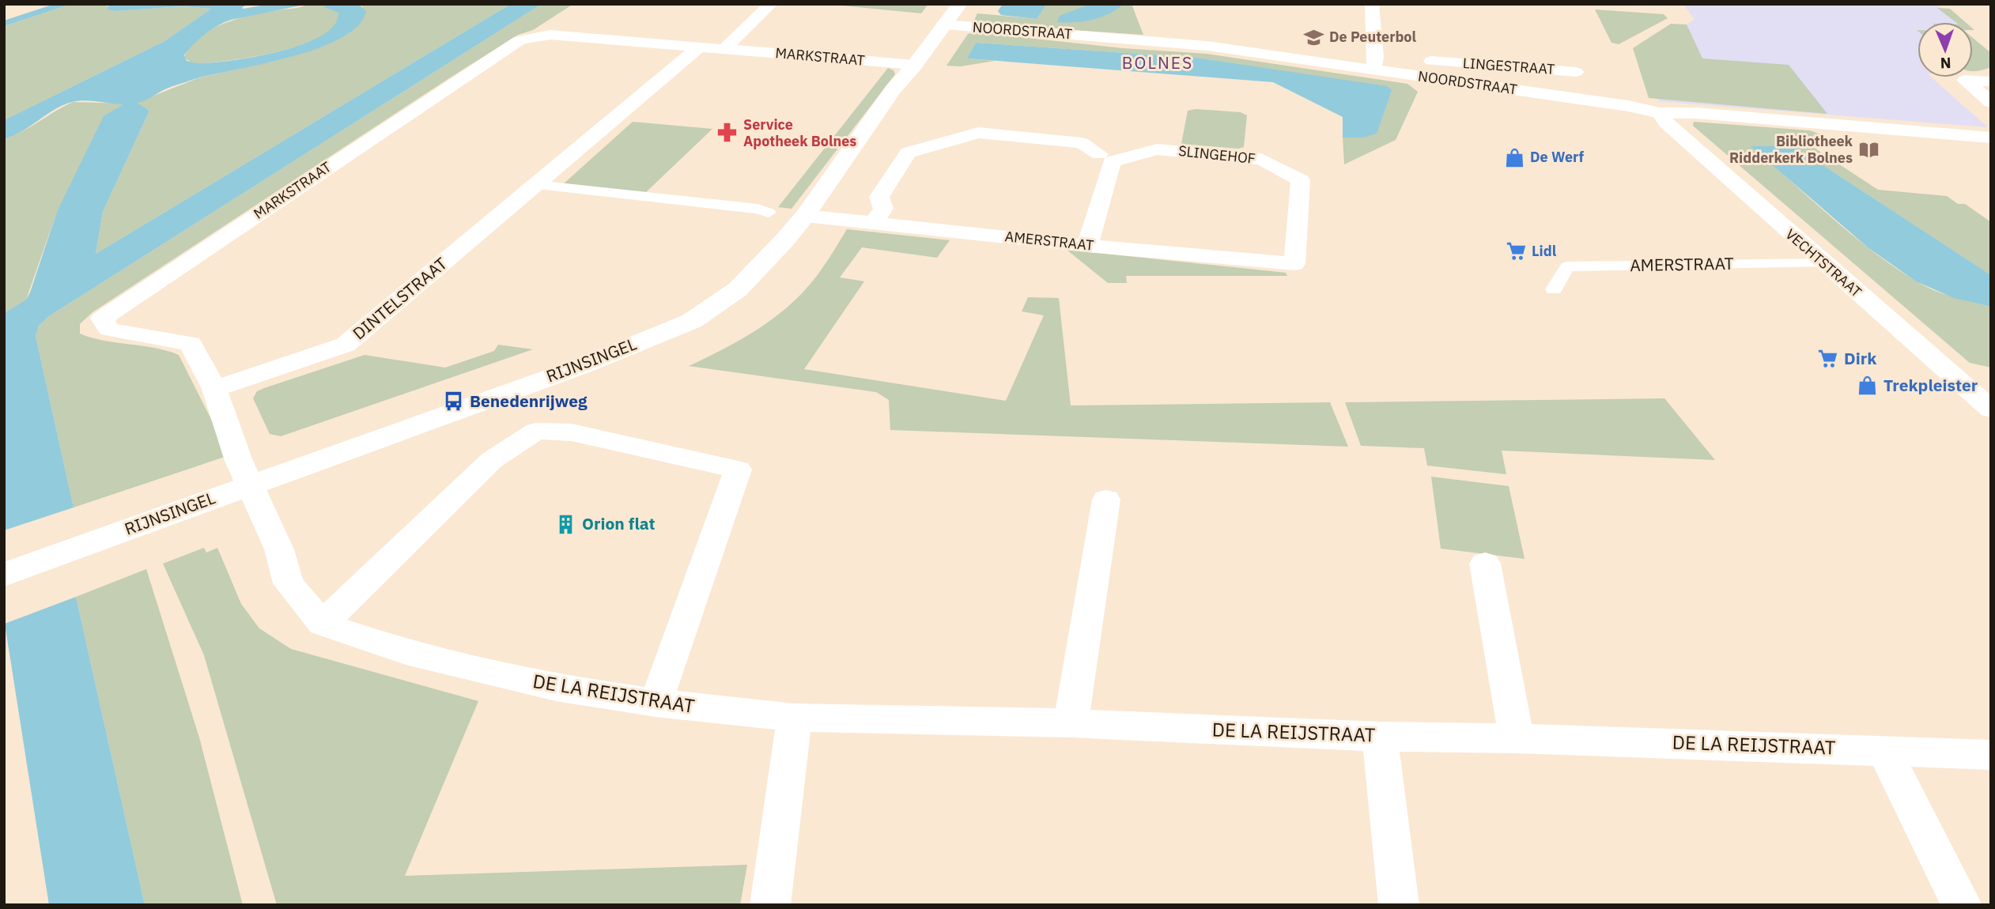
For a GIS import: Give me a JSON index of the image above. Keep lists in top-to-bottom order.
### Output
{
  "streets": {
    "street": [
      "NOORDSTRAAT",
      "MARKSTRAAT",
      "LINGESTRAAT",
      "SLINGEHOF",
      "AMERSTRAAT",
      "VECHTSTRAAT",
      "DINTELSTRAAT",
      "RIJNSINGEL",
      "DE LA REIJSTRAAT"
    ]
  },
  "crossings": [
    ["NOORDSTRAAT", "LINGESTRAAT"],
    ["NOORDSTRAAT", "VECHTSTRAAT"],
    ["NOORDSTRAAT", "RIJNSINGEL"],
    ["MARKSTRAAT", "DINTELSTRAAT"],
    ["MARKSTRAAT", "RIJNSINGEL"],
    ["SLINGEHOF", "AMERSTRAAT"],
    ["AMERSTRAAT", "VECHTSTRAAT"],
    ["AMERSTRAAT", "RIJNSINGEL"]
  ],
  "districts": ["BOLNES"],
  "places": {
    "school or university": ["De Peuterbol"],
    "pharmacy": ["Service Apotheek Bolnes"],
    "library": ["Bibliotheek Ridderkerk Bolnes"],
    "shop": ["De Werf", "Trekpleister"],
    "supermarket": ["Lidl", "Dirk"],
    "bus stop": ["Benedenrijweg"],
    "building": ["Orion flat"]
  },
  "north": "bottom"
}
